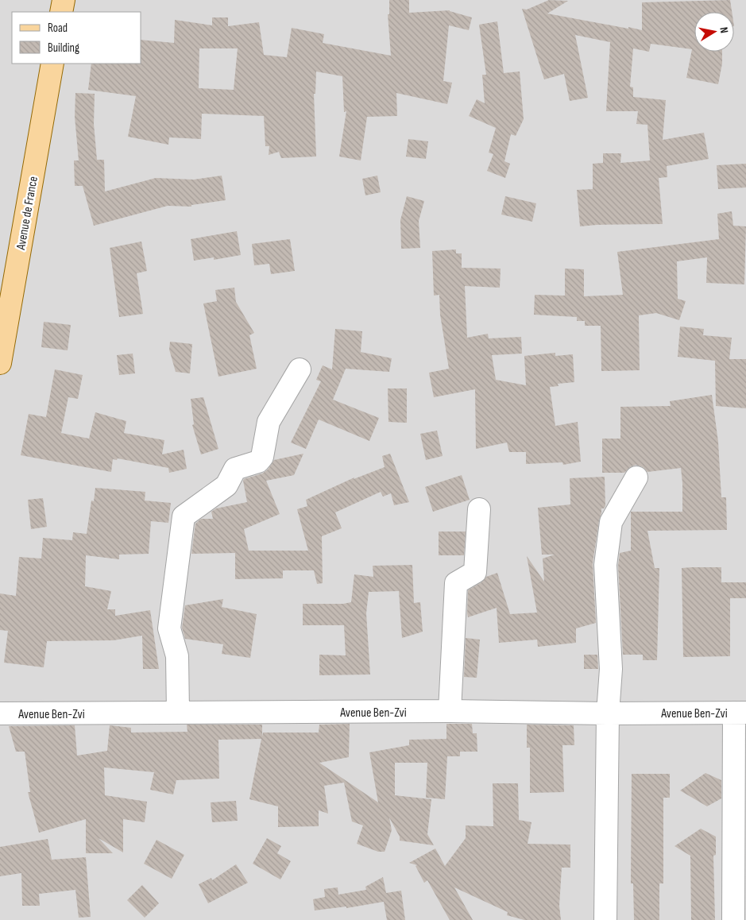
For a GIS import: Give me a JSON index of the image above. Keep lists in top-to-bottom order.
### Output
{
  "streets": {
    "main road": ["Avenue de France"],
    "street": ["Avenue Ben-Zvi"]
  },
  "legend": ["Road", "Building"],
  "north": "right"
}
